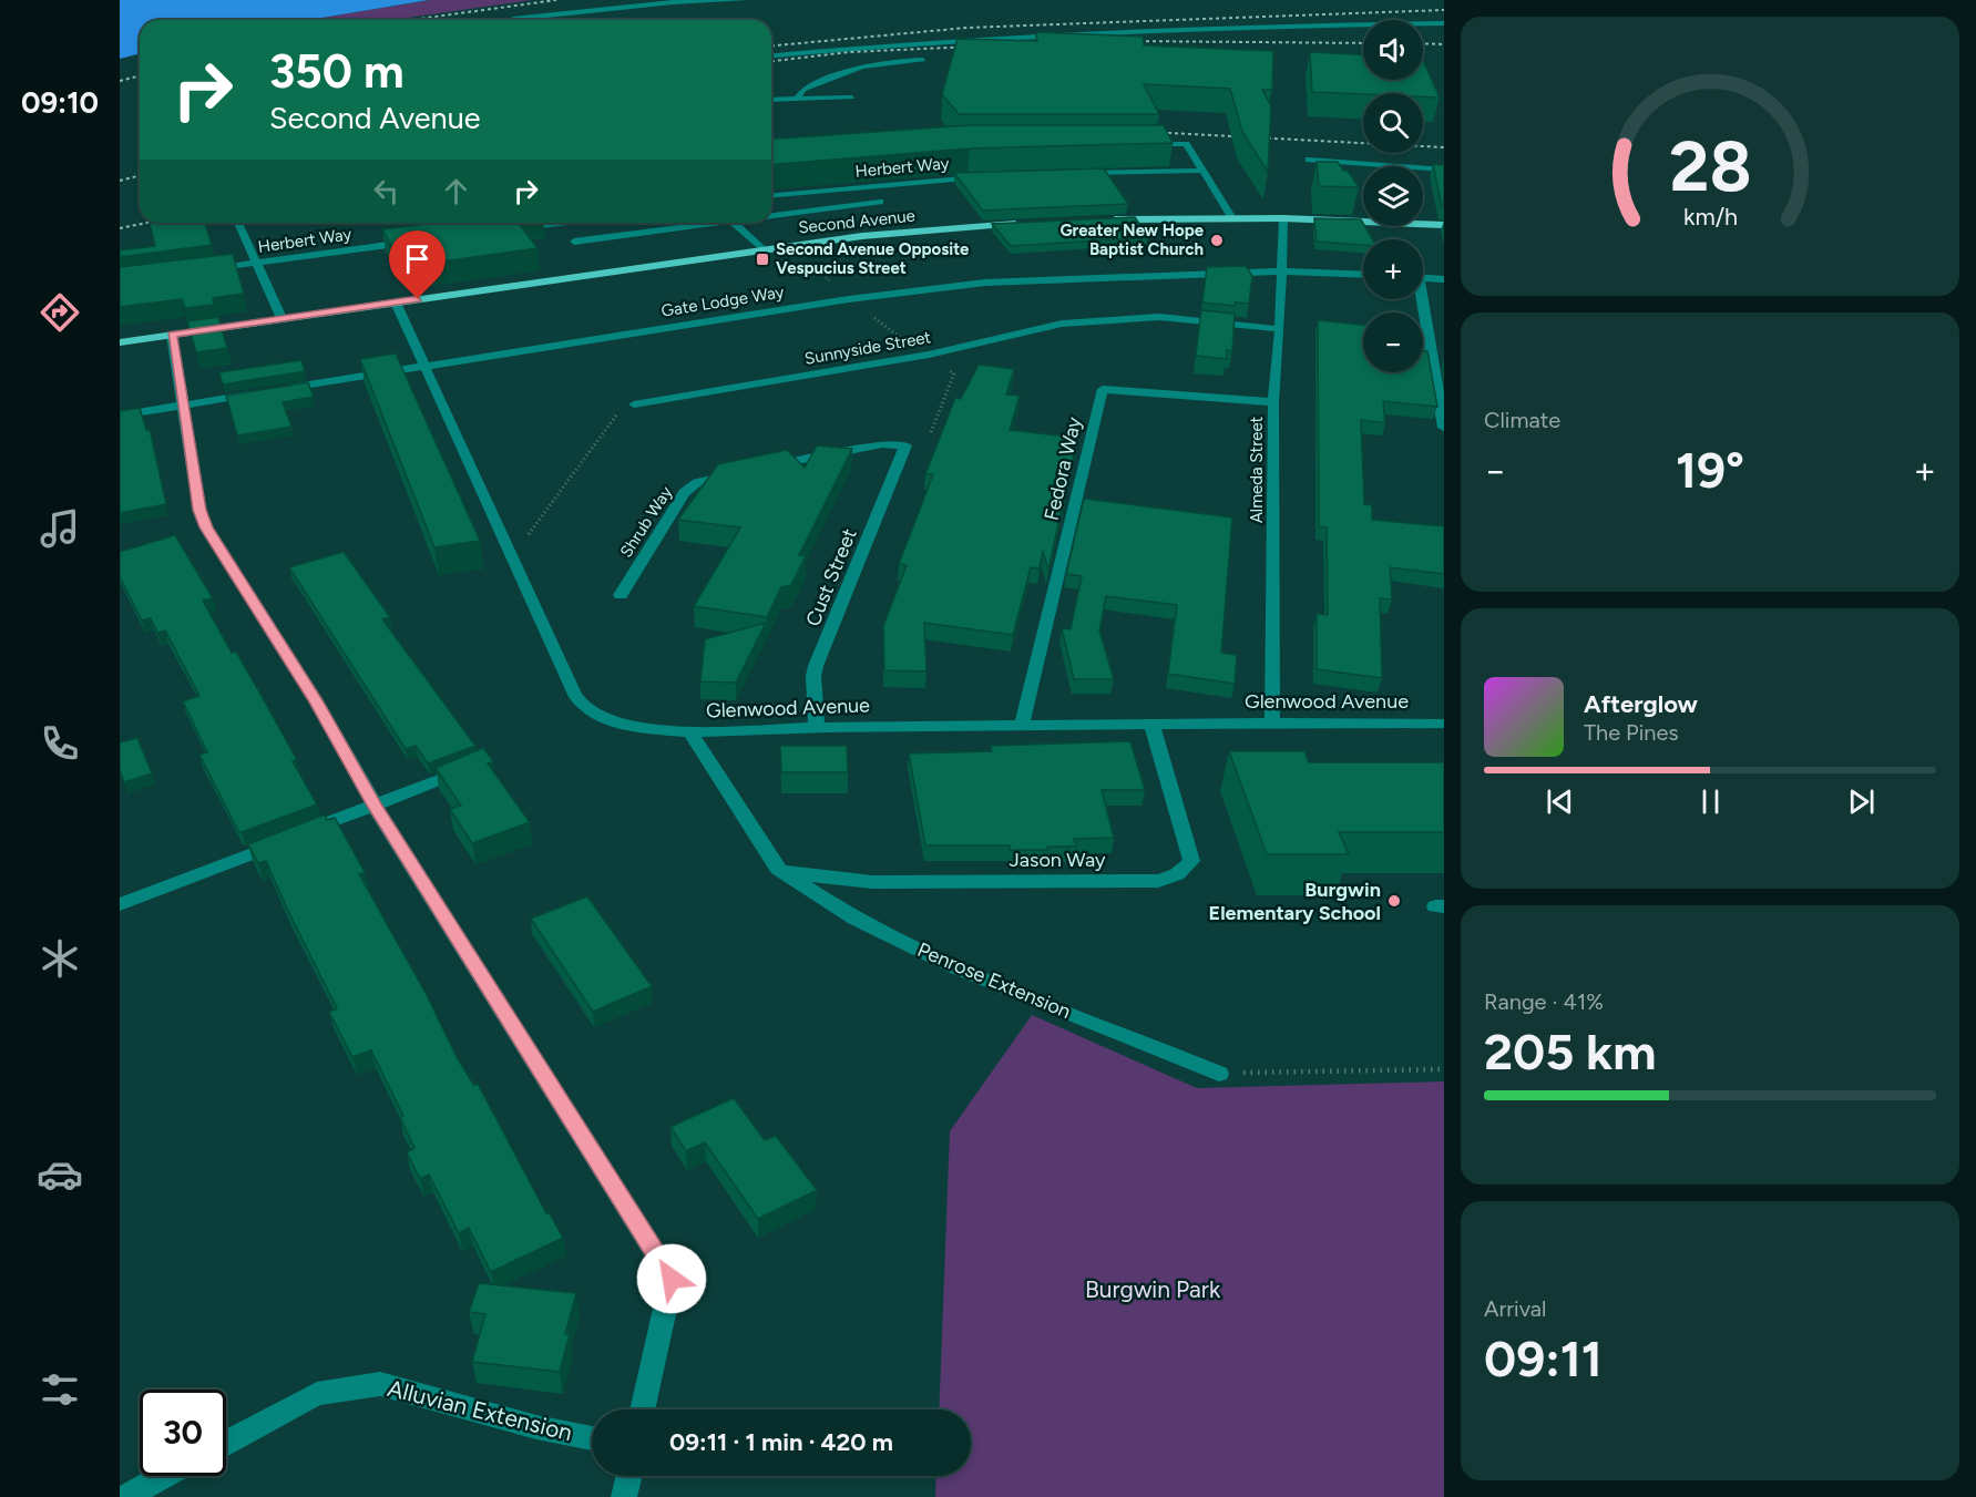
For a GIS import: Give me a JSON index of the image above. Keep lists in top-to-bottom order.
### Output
{
  "streets": {
    "main road": ["Second Avenue"],
    "street": [
      "Herbert Way",
      "Gate Lodge Way",
      "Sunnyside Street",
      "Fedora Way",
      "Almeda Street",
      "Shrub Way",
      "Cust Street",
      "Glenwood Avenue",
      "Jason Way",
      "Penrose Extension",
      "Alluvian Extension"
    ]
  },
  "crossings": [
    ["Second Avenue", "Glenwood Avenue"],
    ["Gate Lodge Way", "Almeda Street"],
    ["Gate Lodge Way", "Glenwood Avenue"],
    ["Sunnyside Street", "Almeda Street"],
    ["Fedora Way", "Almeda Street"],
    ["Fedora Way", "Glenwood Avenue"],
    ["Almeda Street", "Glenwood Avenue"],
    ["Shrub Way", "Cust Street"],
    ["Cust Street", "Glenwood Avenue"],
    ["Glenwood Avenue", "Jason Way"],
    ["Jason Way", "Penrose Extension"]
  ],
  "parks": ["Burgwin Park"],
  "places": {
    "other": ["Greater New Hope Baptist Church", "Burgwin Elementary School"],
    "transit": ["Second Avenue Opposite Vespucius Street"]
  },
  "page": {
    "tabs": "09:10",
    "map_buttons": ["+", "−"],
    "turn": ["350 m", "Second Avenue"],
    "tile": [
      "Climate",
      ["Range · 41%", "205 km"],
      ["Arrival", "09:11"]
    ],
    "heat": ["−", "19°", "+"],
    "song": ["Afterglow", "The Pines"],
    "limit": "30",
    "trip": "09:11 · 1 min · 420 m",
    "gauge": ["28", "km/h"]
  }
}
